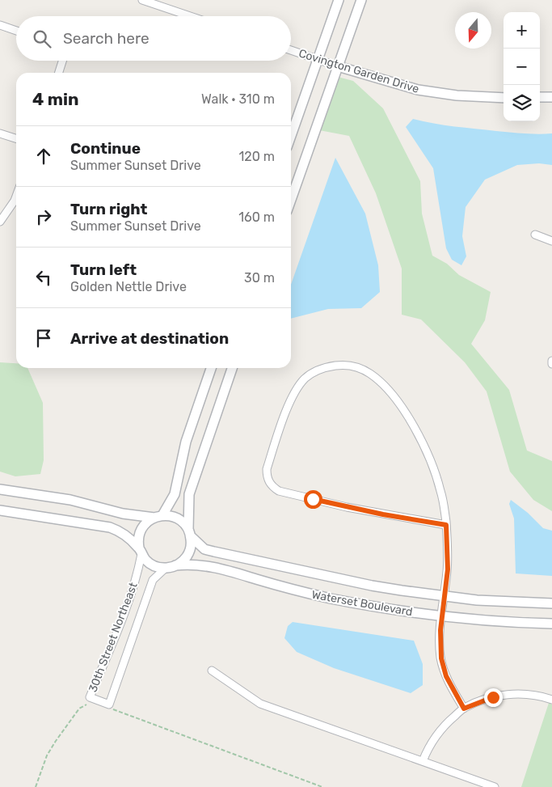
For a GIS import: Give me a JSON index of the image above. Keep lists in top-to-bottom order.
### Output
{
  "streets": {
    "street": ["Covington Garden Drive", "Waterset Boulevard", "30th Street Northeast"]
  },
  "crossings": [
    ["Waterset Boulevard", "30th Street Northeast"]
  ],
  "north": "bottom",
  "page": {
    "map_buttons": ["+", "−"],
    "search": "Search here",
    "heading": ["4 min", "Walk · 310 m"],
    "list": [
      ["Continue", "Summer Sunset Drive", "120 m"],
      ["Turn right", "Summer Sunset Drive", "160 m"],
      ["Turn left", "Golden Nettle Drive", "30 m"],
      "Arrive at destination"
    ]
  }
}
